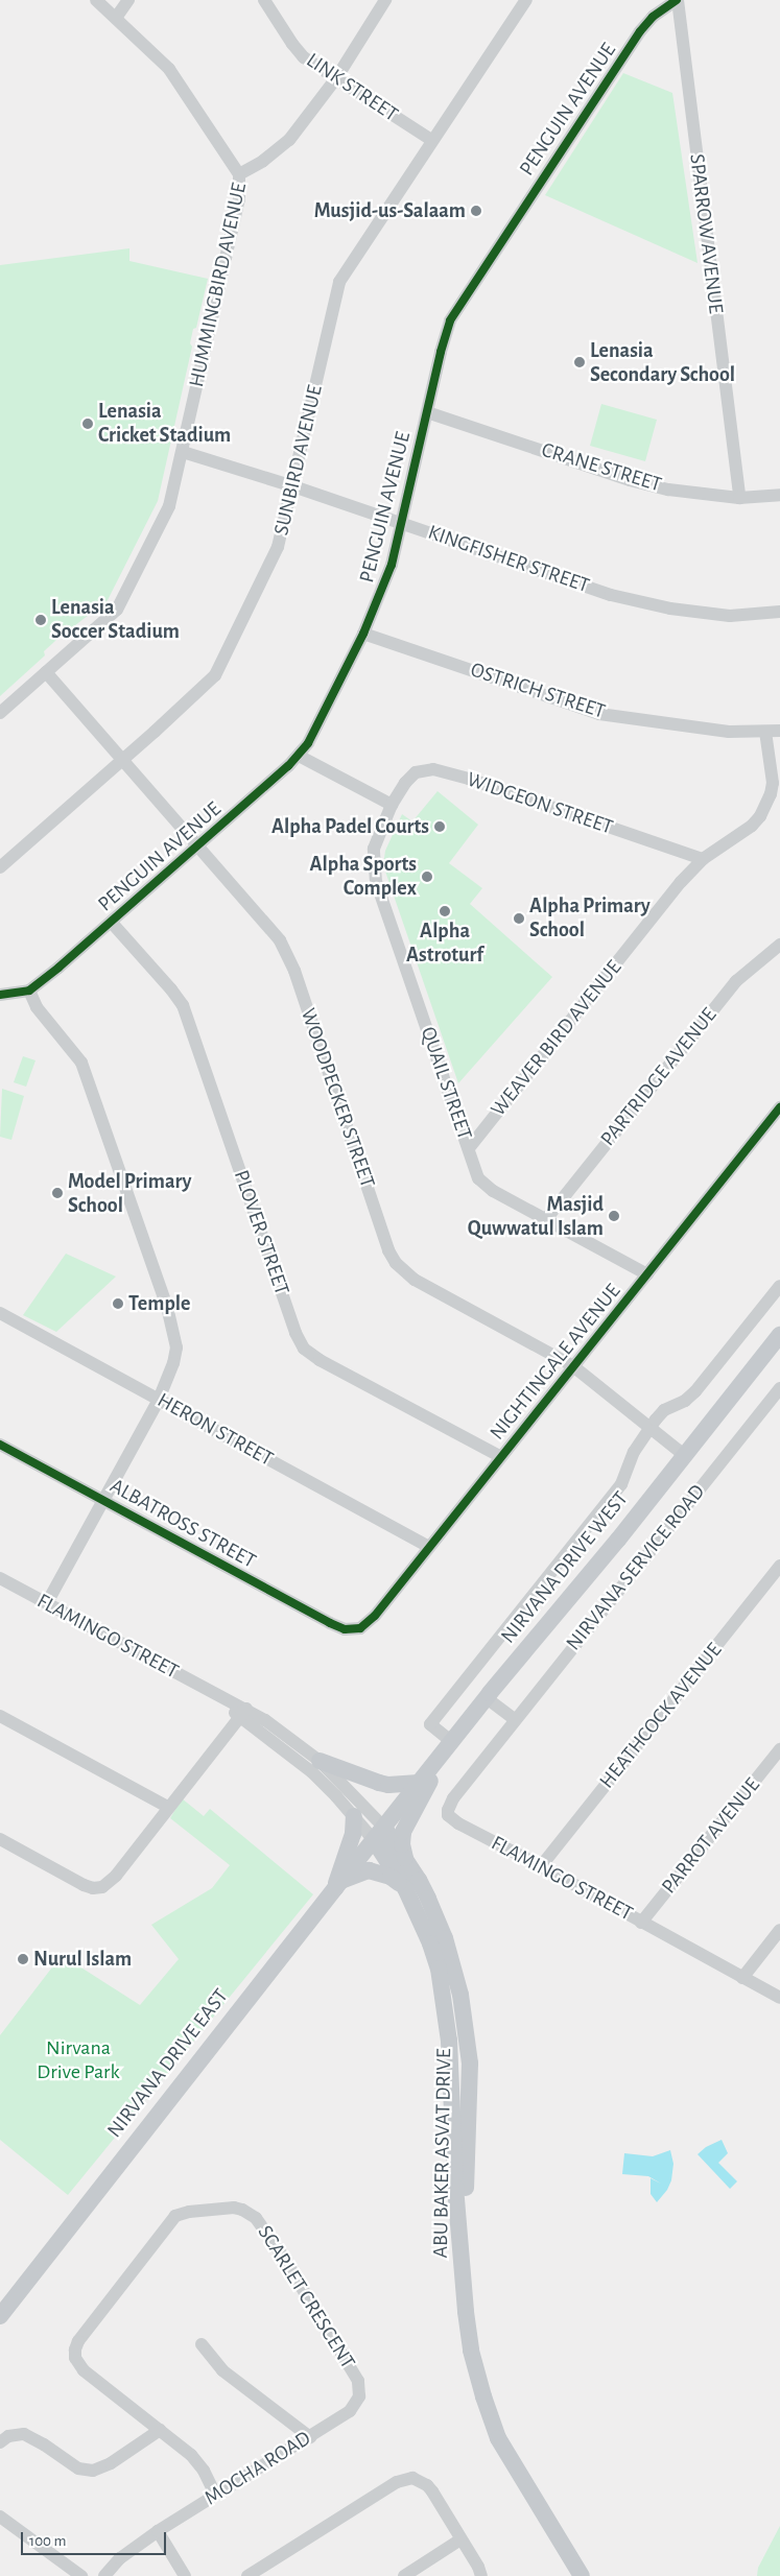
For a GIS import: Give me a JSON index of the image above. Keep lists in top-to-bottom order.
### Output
{
  "streets": {
    "main road": ["NIRVANA DRIVE WEST", "NIRVANA DRIVE EAST", "ABU BAKER ASVAT DRIVE"],
    "street": [
      "LINK STREET",
      "PENGUIN AVENUE",
      "SPARROW AVENUE",
      "HUMMINGBIRD AVENUE",
      "SUNBIRD AVENUE",
      "CRANE STREET",
      "KINGFISHER STREET",
      "OSTRICH STREET",
      "WIDGEON STREET",
      "WEAVER BIRD AVENUE",
      "PARTRIDGE AVENUE",
      "QUAIL STREET",
      "WOODPECKER STREET",
      "PLOVER STREET",
      "NIGHTINGALE AVENUE",
      "HERON STREET",
      "ALBATROSS STREET",
      "NIRVANA SERVICE ROAD",
      "FLAMINGO STREET",
      "HEATHCOCK AVENUE",
      "PARROT AVENUE",
      "SCARLET CRESCENT",
      "MOCHA ROAD"
    ]
  },
  "crossings": [
    ["LINK STREET", "HUMMINGBIRD AVENUE"],
    ["LINK STREET", "SUNBIRD AVENUE"],
    ["PENGUIN AVENUE", "SPARROW AVENUE"],
    ["PENGUIN AVENUE", "CRANE STREET"],
    ["PENGUIN AVENUE", "KINGFISHER STREET"],
    ["PENGUIN AVENUE", "OSTRICH STREET"],
    ["PENGUIN AVENUE", "WOODPECKER STREET"],
    ["PENGUIN AVENUE", "PLOVER STREET"],
    ["SPARROW AVENUE", "CRANE STREET"],
    ["HUMMINGBIRD AVENUE", "KINGFISHER STREET"],
    ["HUMMINGBIRD AVENUE", "WOODPECKER STREET"],
    ["SUNBIRD AVENUE", "KINGFISHER STREET"],
    ["SUNBIRD AVENUE", "WOODPECKER STREET"],
    ["OSTRICH STREET", "WEAVER BIRD AVENUE"],
    ["WIDGEON STREET", "WEAVER BIRD AVENUE"],
    ["WIDGEON STREET", "QUAIL STREET"],
    ["WEAVER BIRD AVENUE", "QUAIL STREET"],
    ["PARTRIDGE AVENUE", "QUAIL STREET"],
    ["QUAIL STREET", "NIGHTINGALE AVENUE"],
    ["WOODPECKER STREET", "NIGHTINGALE AVENUE"],
    ["WOODPECKER STREET", "NIRVANA DRIVE WEST"],
    ["PLOVER STREET", "NIGHTINGALE AVENUE"],
    ["NIGHTINGALE AVENUE", "HERON STREET"],
    ["NIGHTINGALE AVENUE", "ALBATROSS STREET"],
    ["NIRVANA DRIVE WEST", "FLAMINGO STREET"],
    ["NIRVANA DRIVE WEST", "NIRVANA DRIVE EAST"],
    ["NIRVANA DRIVE WEST", "ABU BAKER ASVAT DRIVE"],
    ["NIRVANA SERVICE ROAD", "FLAMINGO STREET"],
    ["FLAMINGO STREET", "HEATHCOCK AVENUE"],
    ["FLAMINGO STREET", "PARROT AVENUE"],
    ["FLAMINGO STREET", "NIRVANA DRIVE EAST"],
    ["FLAMINGO STREET", "ABU BAKER ASVAT DRIVE"],
    ["NIRVANA DRIVE EAST", "ABU BAKER ASVAT DRIVE"],
    ["SCARLET CRESCENT", "MOCHA ROAD"]
  ],
  "parks": ["Nirvana Drive Park"],
  "places": [
    "Musjid-us-Salaam",
    "Lenasia Secondary School",
    "Lenasia Cricket Stadium",
    "Lenasia Soccer Stadium",
    "Alpha Padel Courts",
    "Alpha Sports Complex",
    "Alpha Astroturf",
    "Alpha Primary School",
    "Model Primary School",
    "Masjid Quwwatul Islam",
    "Temple",
    "Nurul Islam"
  ],
  "scale_bar": "100 m"
}
